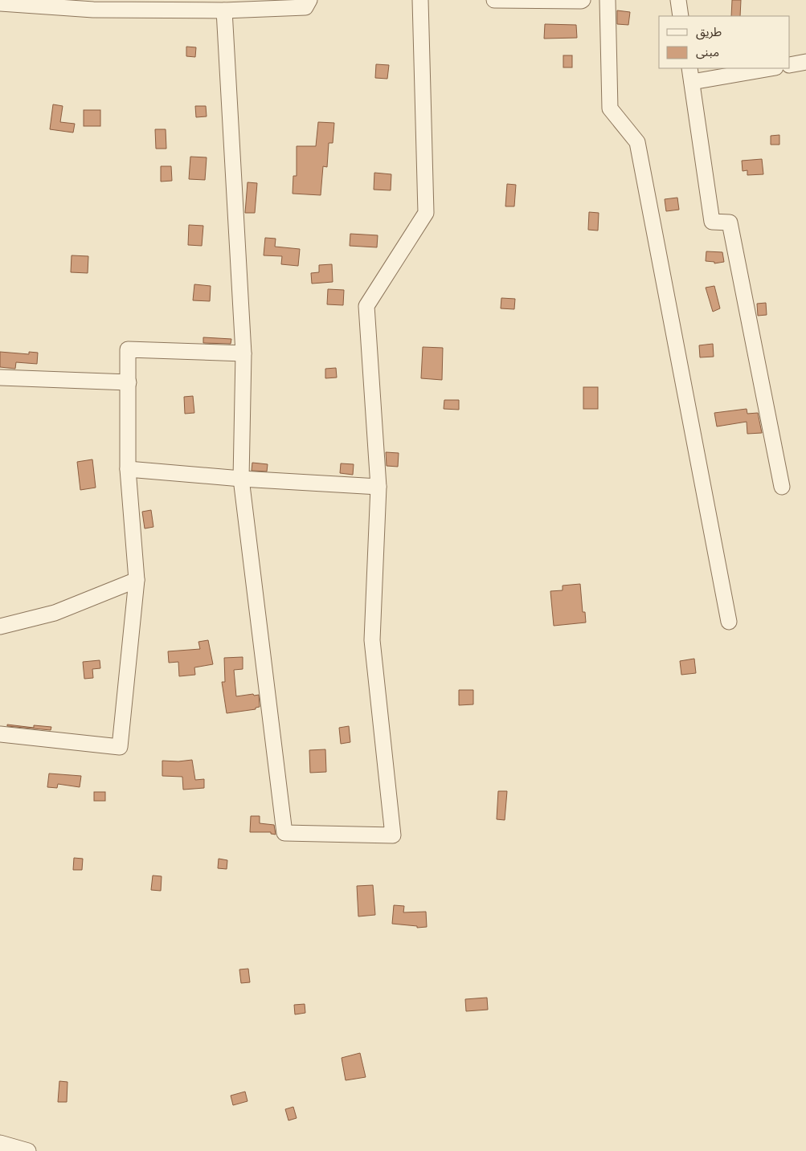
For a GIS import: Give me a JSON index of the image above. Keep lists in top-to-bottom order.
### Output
{
  "legend": ["طريق", "مبنى"]
}
